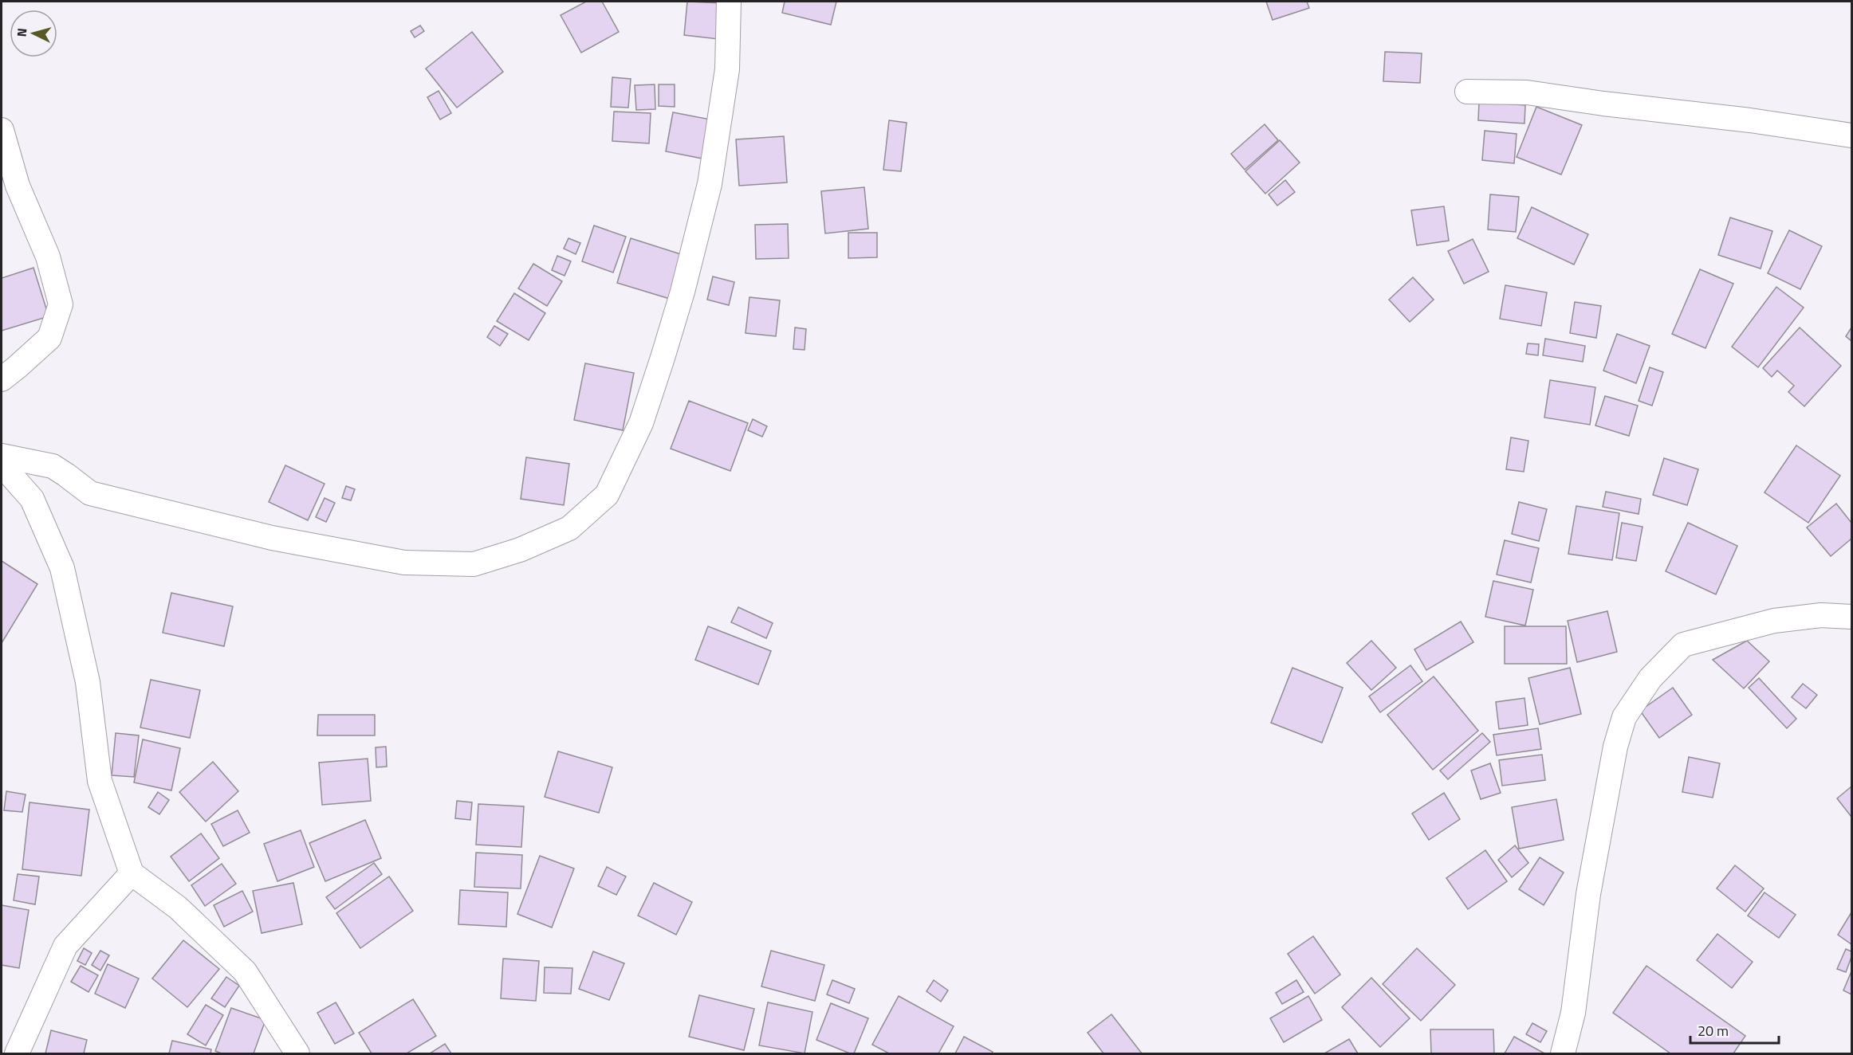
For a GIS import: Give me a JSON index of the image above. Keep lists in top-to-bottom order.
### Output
{
  "scale_bar": "20 m",
  "north": "left"
}
